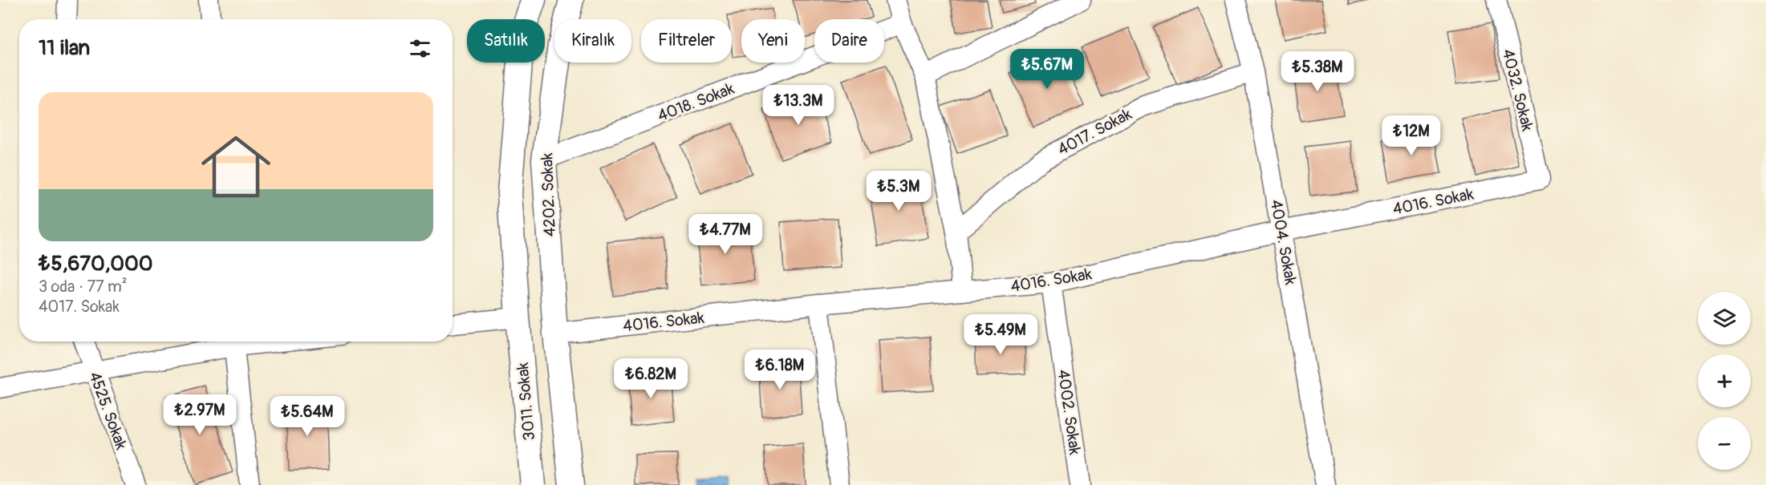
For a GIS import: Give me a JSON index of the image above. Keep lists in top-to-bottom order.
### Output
{
  "streets": {
    "street": [
      "4032. Sokak",
      "4018. Sokak",
      "4017. Sokak",
      "4202. Sokak",
      "4016. Sokak",
      "4004. Sokak",
      "3011. Sokak",
      "4525. Sokak",
      "4002. Sokak"
    ]
  },
  "crossings": [
    ["4032. Sokak", "4016. Sokak"],
    ["4018. Sokak", "4202. Sokak"],
    ["4017. Sokak", "4004. Sokak"],
    ["4202. Sokak", "4016. Sokak"],
    ["4016. Sokak", "4004. Sokak"],
    ["4016. Sokak", "4002. Sokak"]
  ],
  "page": {
    "chip": [
      "Satılık",
      "Kiralık",
      "Filtreler",
      "Yeni",
      "Daire"
    ],
    "heading": "11 ilan",
    "price": [
      "₺5.67M",
      "₺5.38M",
      "₺13.3M",
      "₺12M",
      "₺5.3M",
      "₺4.77M",
      "₺5.49M",
      "₺6.18M",
      "₺6.82M",
      "₺2.97M",
      "₺5.64M"
    ],
    "list": [
      {
        "name": "₺5,670,000",
        "note": "3 oda · 77 m² · 4017. Sokak"
      }
    ],
    "map_buttons": ["+", "−"]
  }
}
